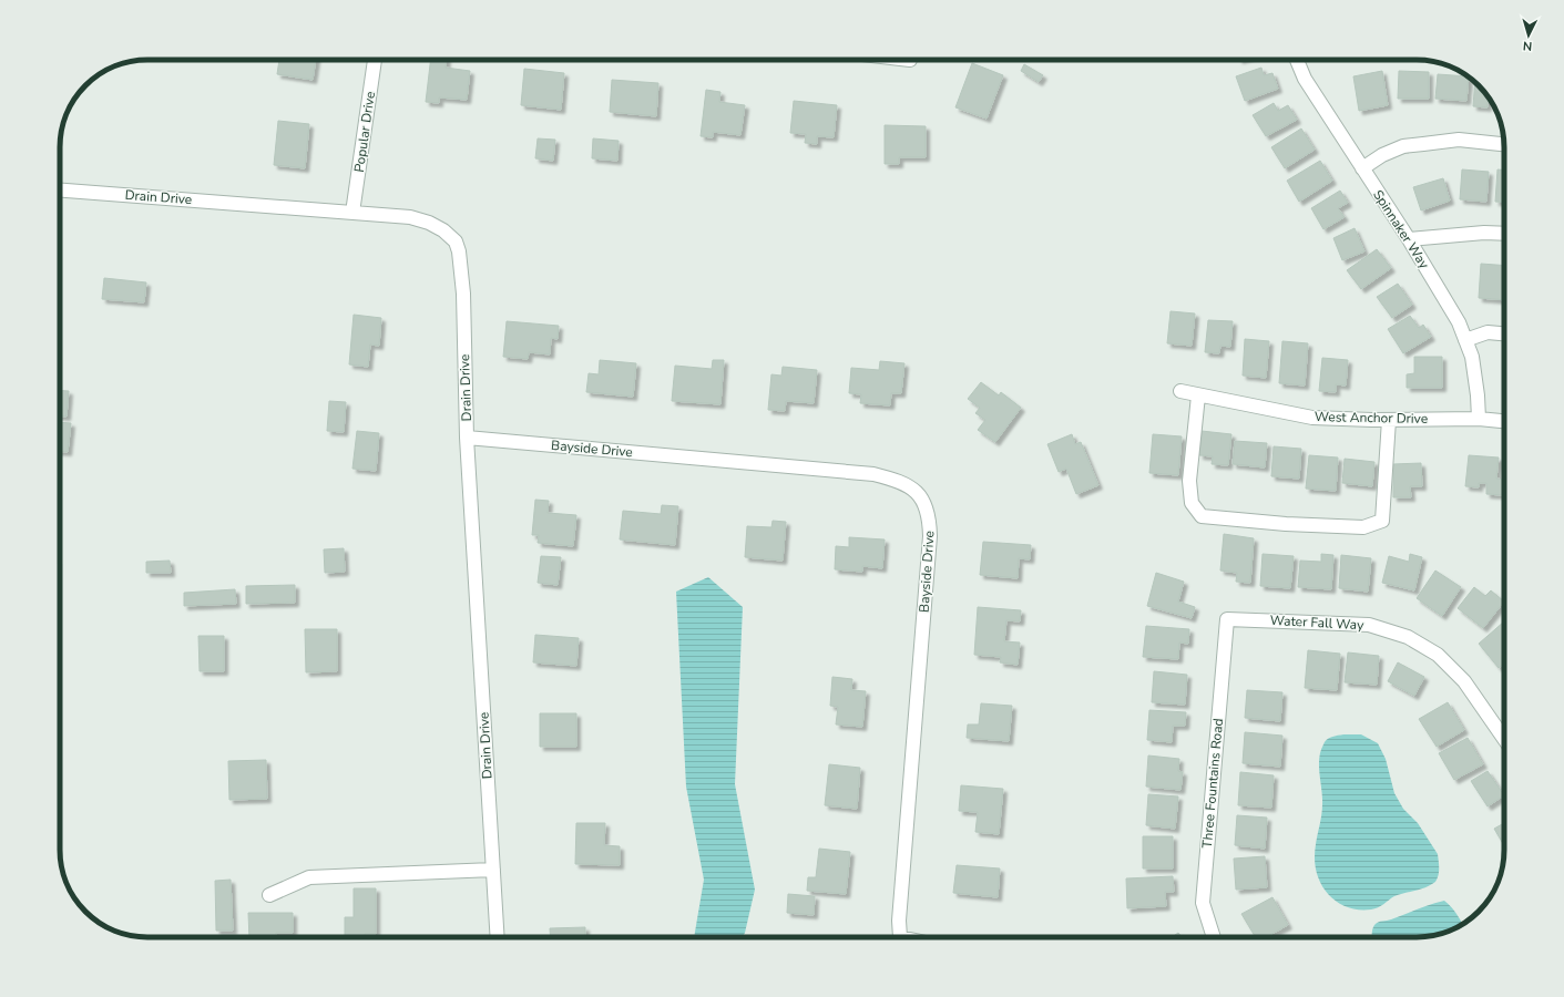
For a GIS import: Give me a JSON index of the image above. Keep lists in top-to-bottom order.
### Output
{
  "streets": {
    "street": [
      "Popular Drive",
      "Drain Drive",
      "Spinnaker Way",
      "West Anchor Drive",
      "Bayside Drive",
      "Water Fall Way",
      "Three Fountains Road"
    ]
  },
  "crossings": [
    ["Popular Drive", "Drain Drive"],
    ["Drain Drive", "Bayside Drive"],
    ["Spinnaker Way", "West Anchor Drive"],
    ["Water Fall Way", "Three Fountains Road"]
  ],
  "north": "bottom"
}
